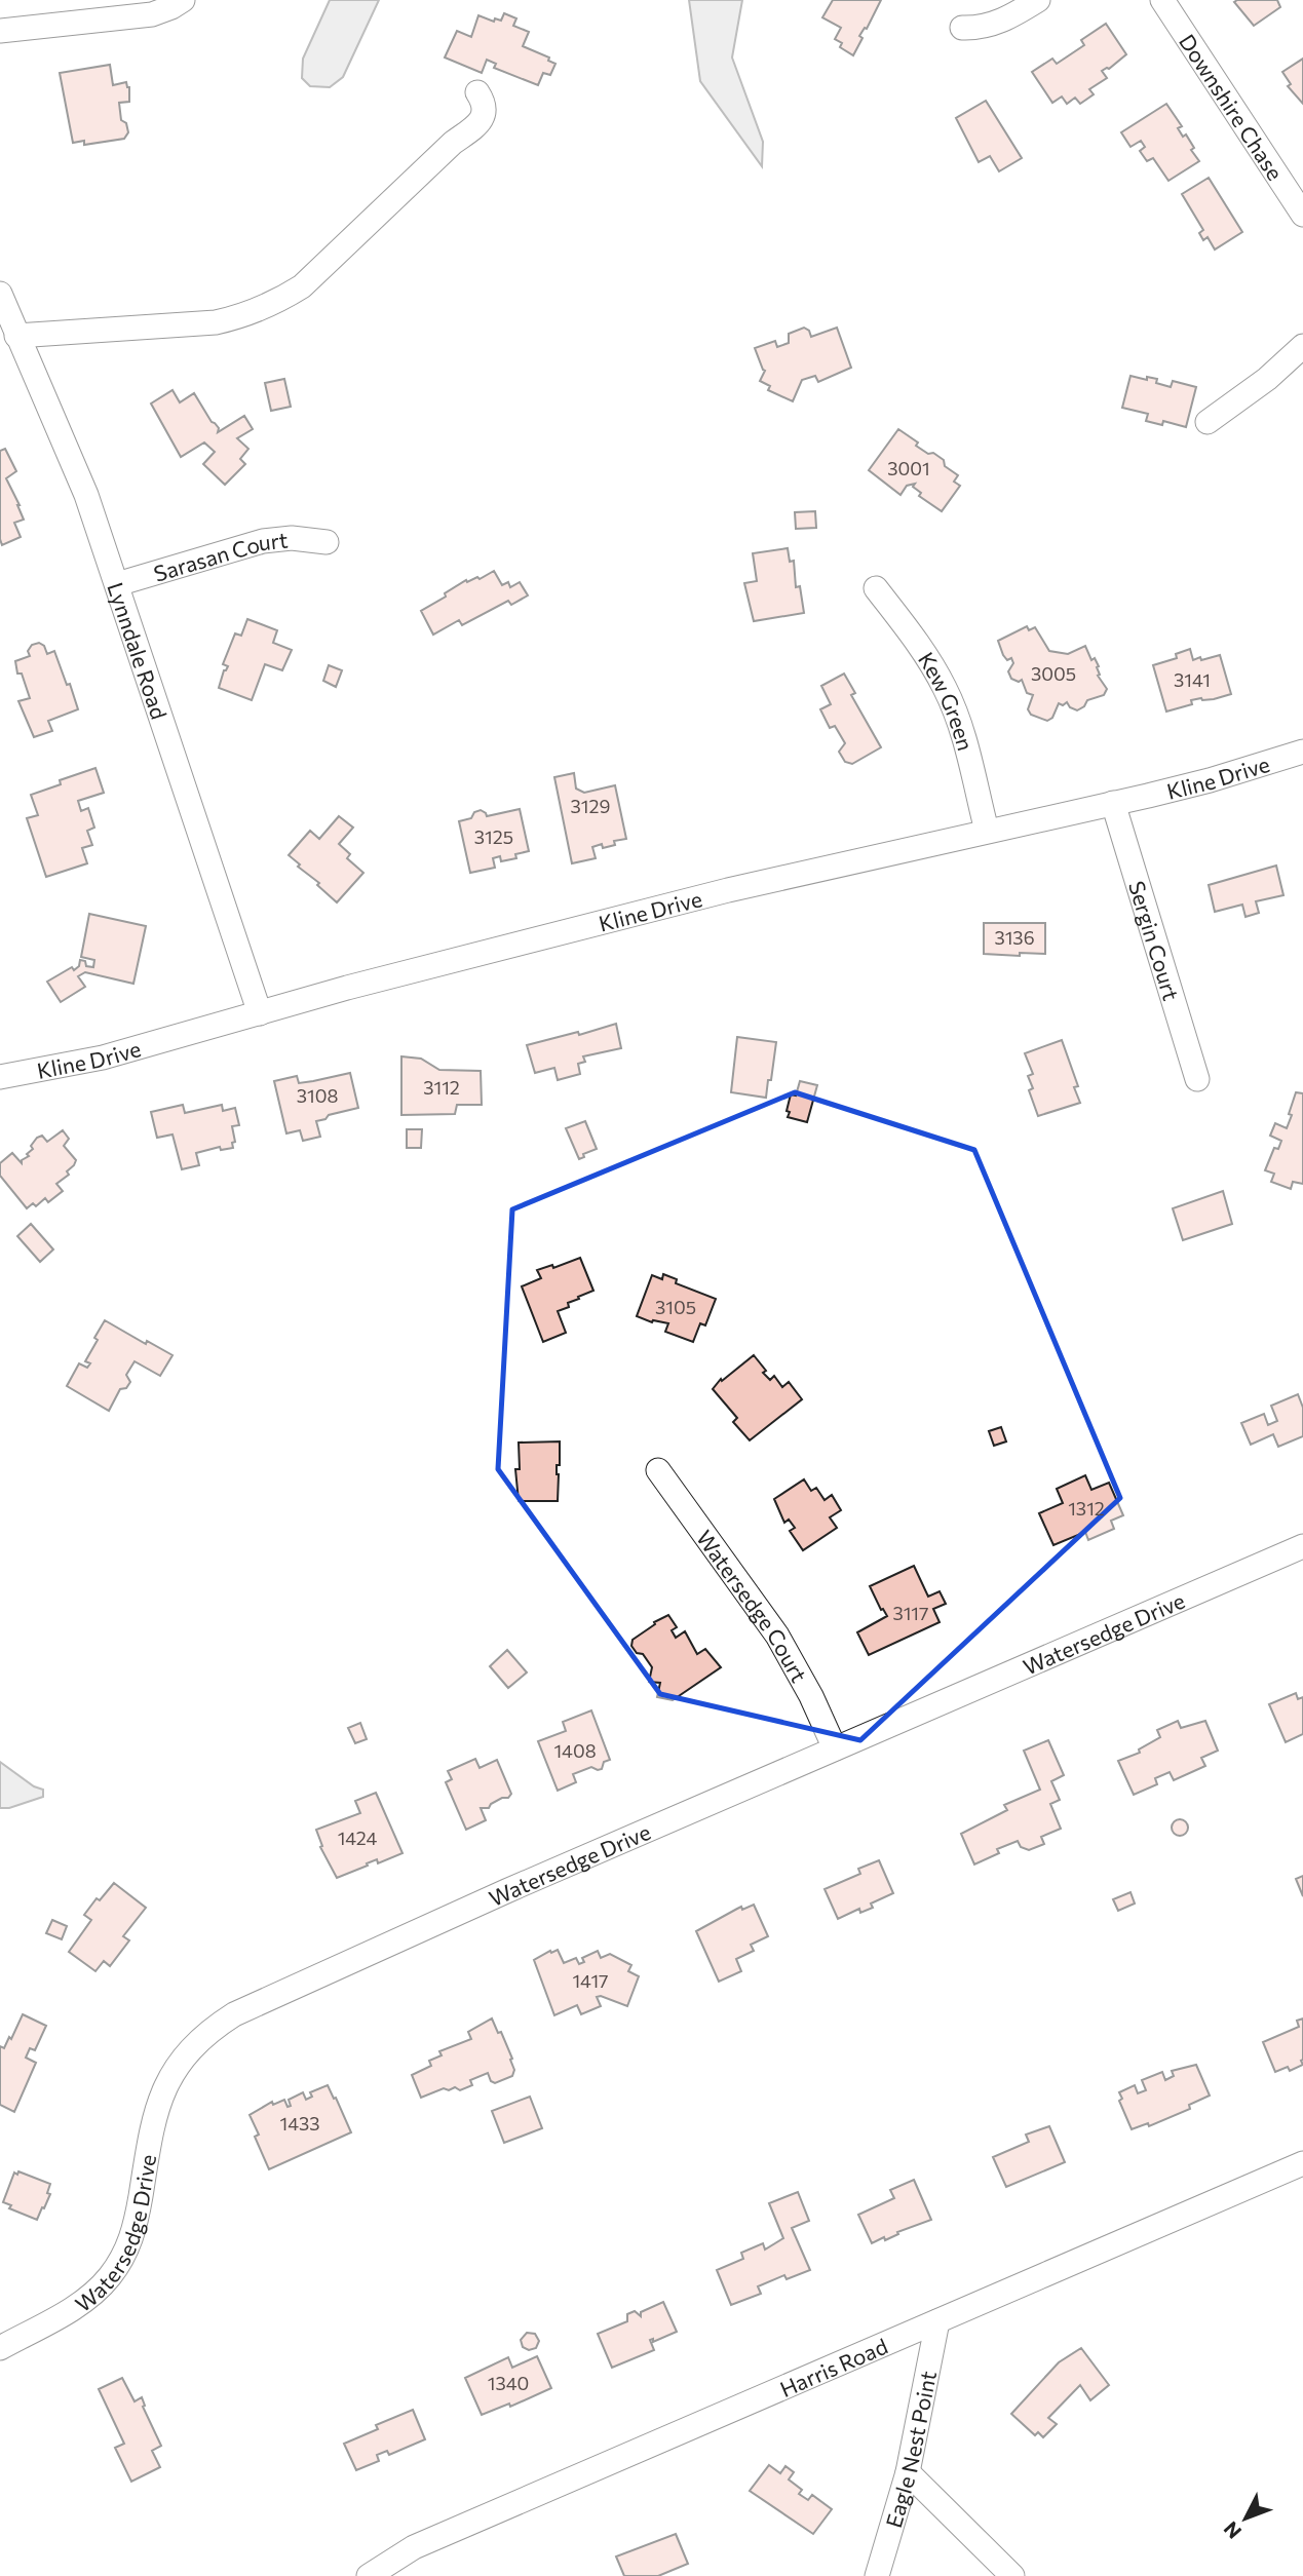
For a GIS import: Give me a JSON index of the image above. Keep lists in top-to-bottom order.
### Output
{
  "streets": {
    "street": [
      "Downshire Chase",
      "Sarasan Court",
      "Lynndale Road",
      "Kew Green",
      "Kline Drive",
      "Sergin Court",
      "Watersedge Court",
      "Watersedge Drive",
      "Harris Road",
      "Eagle Nest Point"
    ]
  },
  "crossings": [
    ["Sarasan Court", "Lynndale Road"],
    ["Lynndale Road", "Kline Drive"],
    ["Kew Green", "Kline Drive"],
    ["Kline Drive", "Sergin Court"],
    ["Watersedge Court", "Watersedge Drive"],
    ["Harris Road", "Eagle Nest Point"]
  ],
  "house_numbers": [
    "3001",
    "3005",
    "3141",
    "3129",
    "3125",
    "3136",
    "3112",
    "3108",
    "3105",
    "1312",
    "3117",
    "1408",
    "1424",
    "1417",
    "1433",
    "1340"
  ],
  "north": "bottom left"
}
